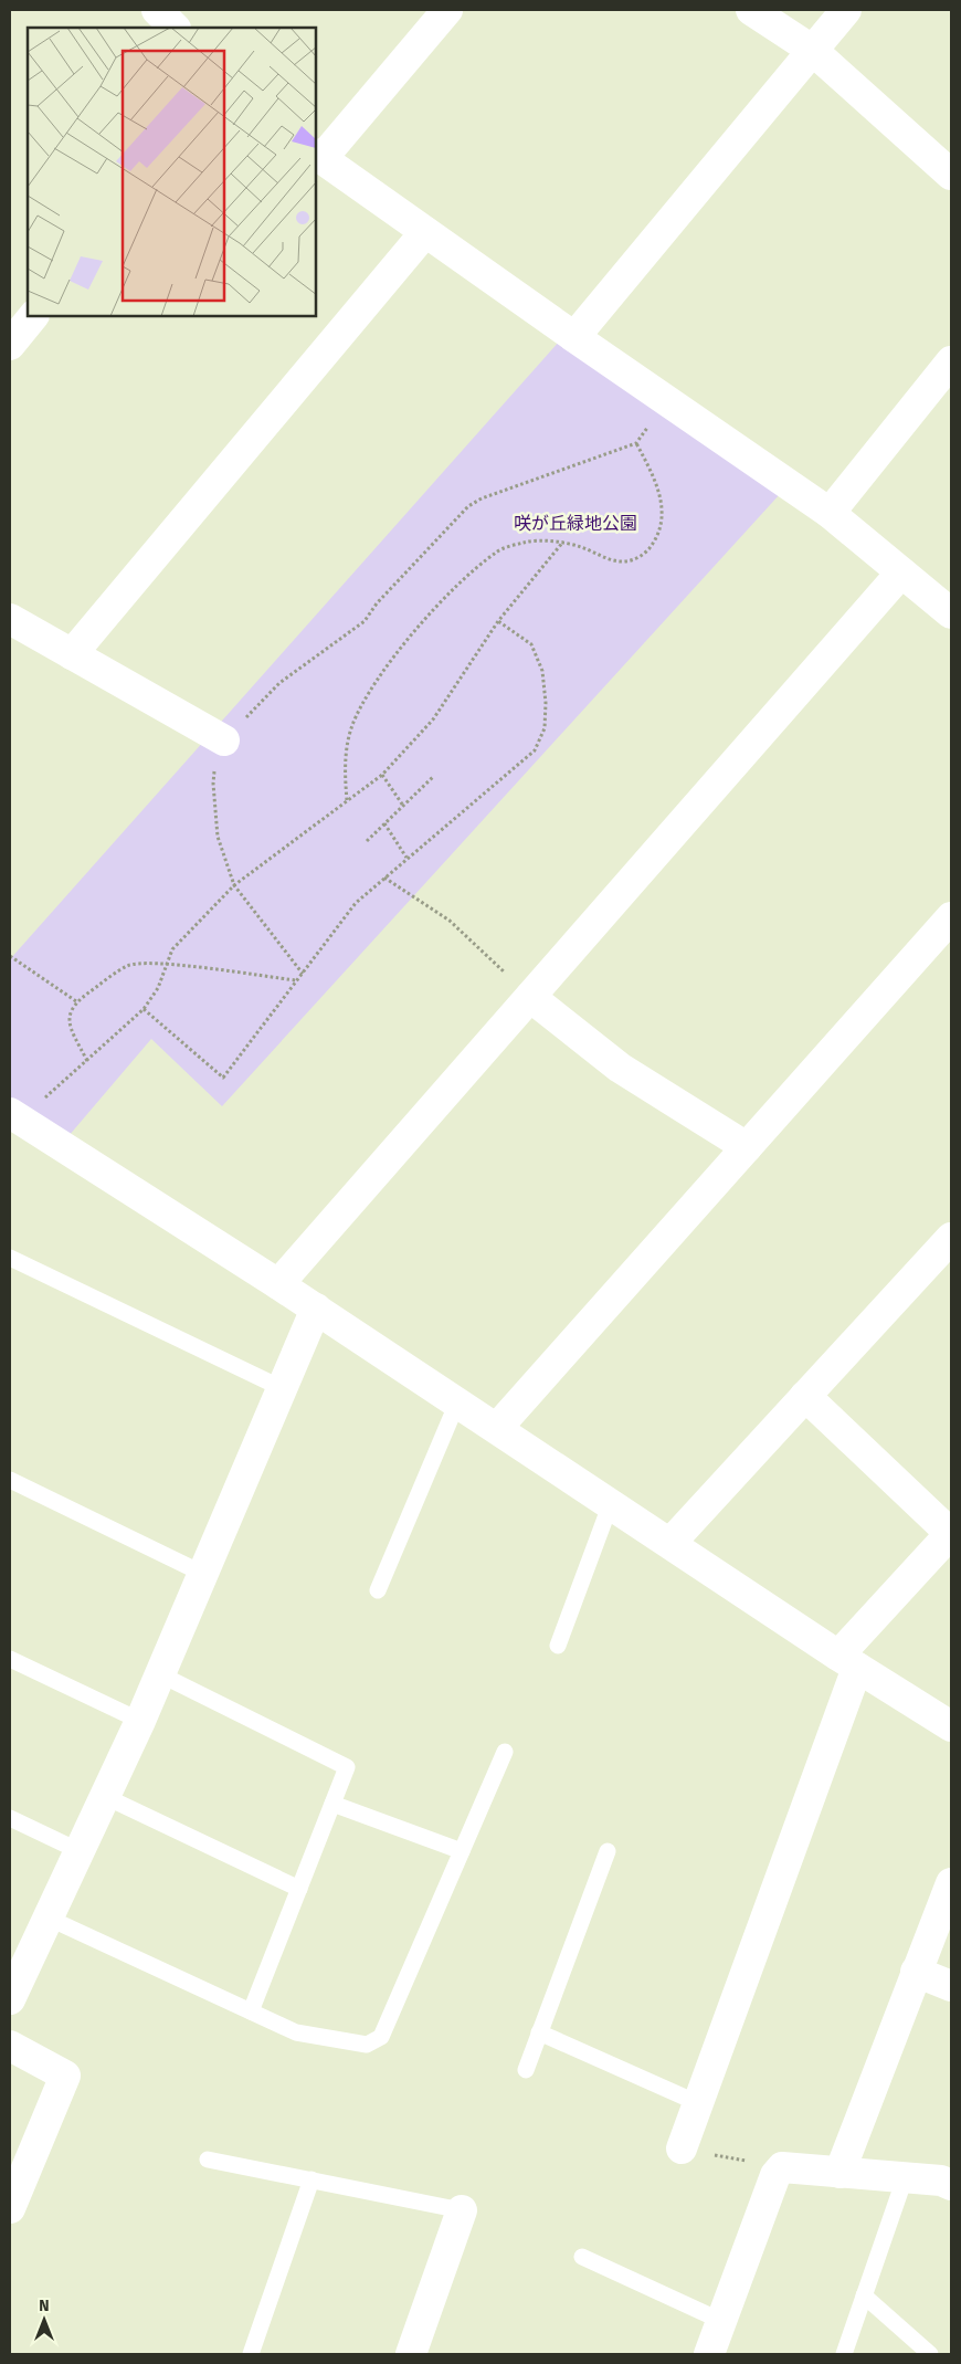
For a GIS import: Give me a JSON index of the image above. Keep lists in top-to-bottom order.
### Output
{
  "parks": ["咲が丘緑地公園"],
  "north": "top"
}
